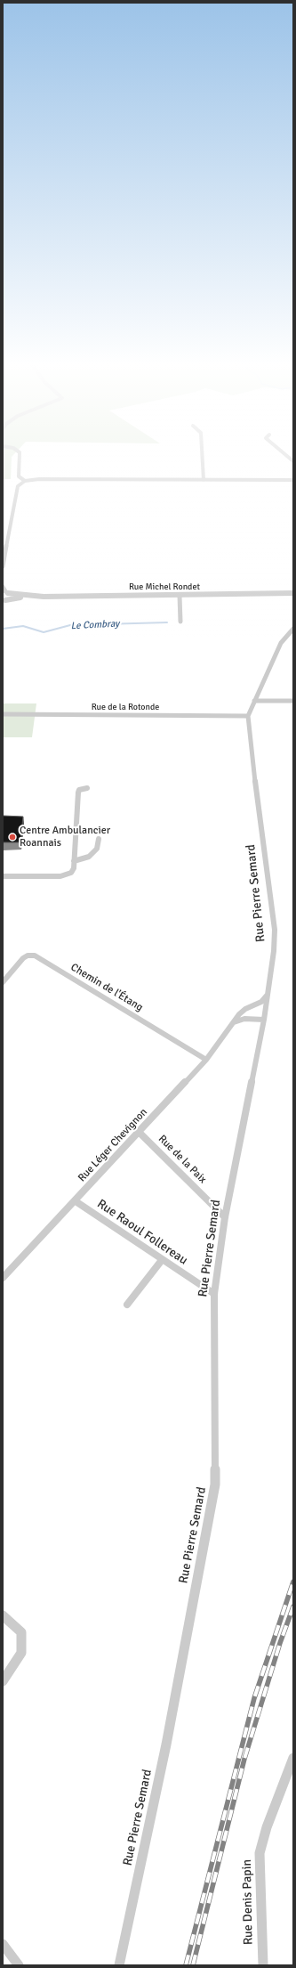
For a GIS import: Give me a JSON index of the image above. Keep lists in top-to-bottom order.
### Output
{
  "streets": {
    "street": [
      "Rue Michel Rondet",
      "Rue de la Rotonde",
      "Rue Pierre Semard",
      "Chemin de l'Étang",
      "Rue Léger Chevignon",
      "Rue de la Paix",
      "Rue Raoul Follereau",
      "Rue Denis Papin"
    ]
  },
  "crossings": [
    ["Rue de la Rotonde", "Rue Pierre Semard"],
    ["Rue Pierre Semard", "Rue Léger Chevignon"],
    ["Rue Pierre Semard", "Rue de la Paix"],
    ["Rue Pierre Semard", "Rue Raoul Follereau"],
    ["Chemin de l'Étang", "Rue Léger Chevignon"],
    ["Rue Léger Chevignon", "Rue de la Paix"],
    ["Rue Léger Chevignon", "Rue Raoul Follereau"]
  ],
  "water": ["Le Combray"],
  "places": ["Centre Ambulancier Roannais"]
}
